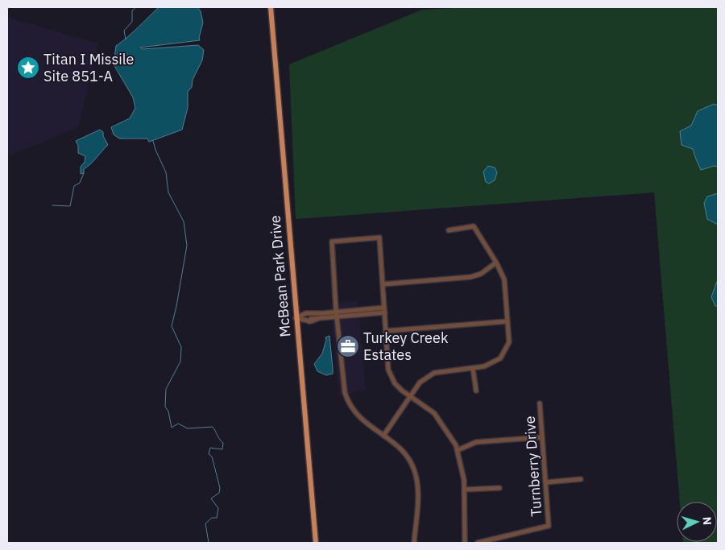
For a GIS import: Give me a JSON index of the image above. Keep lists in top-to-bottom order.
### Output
{
  "streets": {
    "main road": ["McBean Park Drive"],
    "street": ["Turnberry Drive"]
  },
  "places": {
    "place": ["Titan I Missile Site 851-A"],
    "office": ["Turkey Creek Estates"]
  },
  "north": "right"
}
